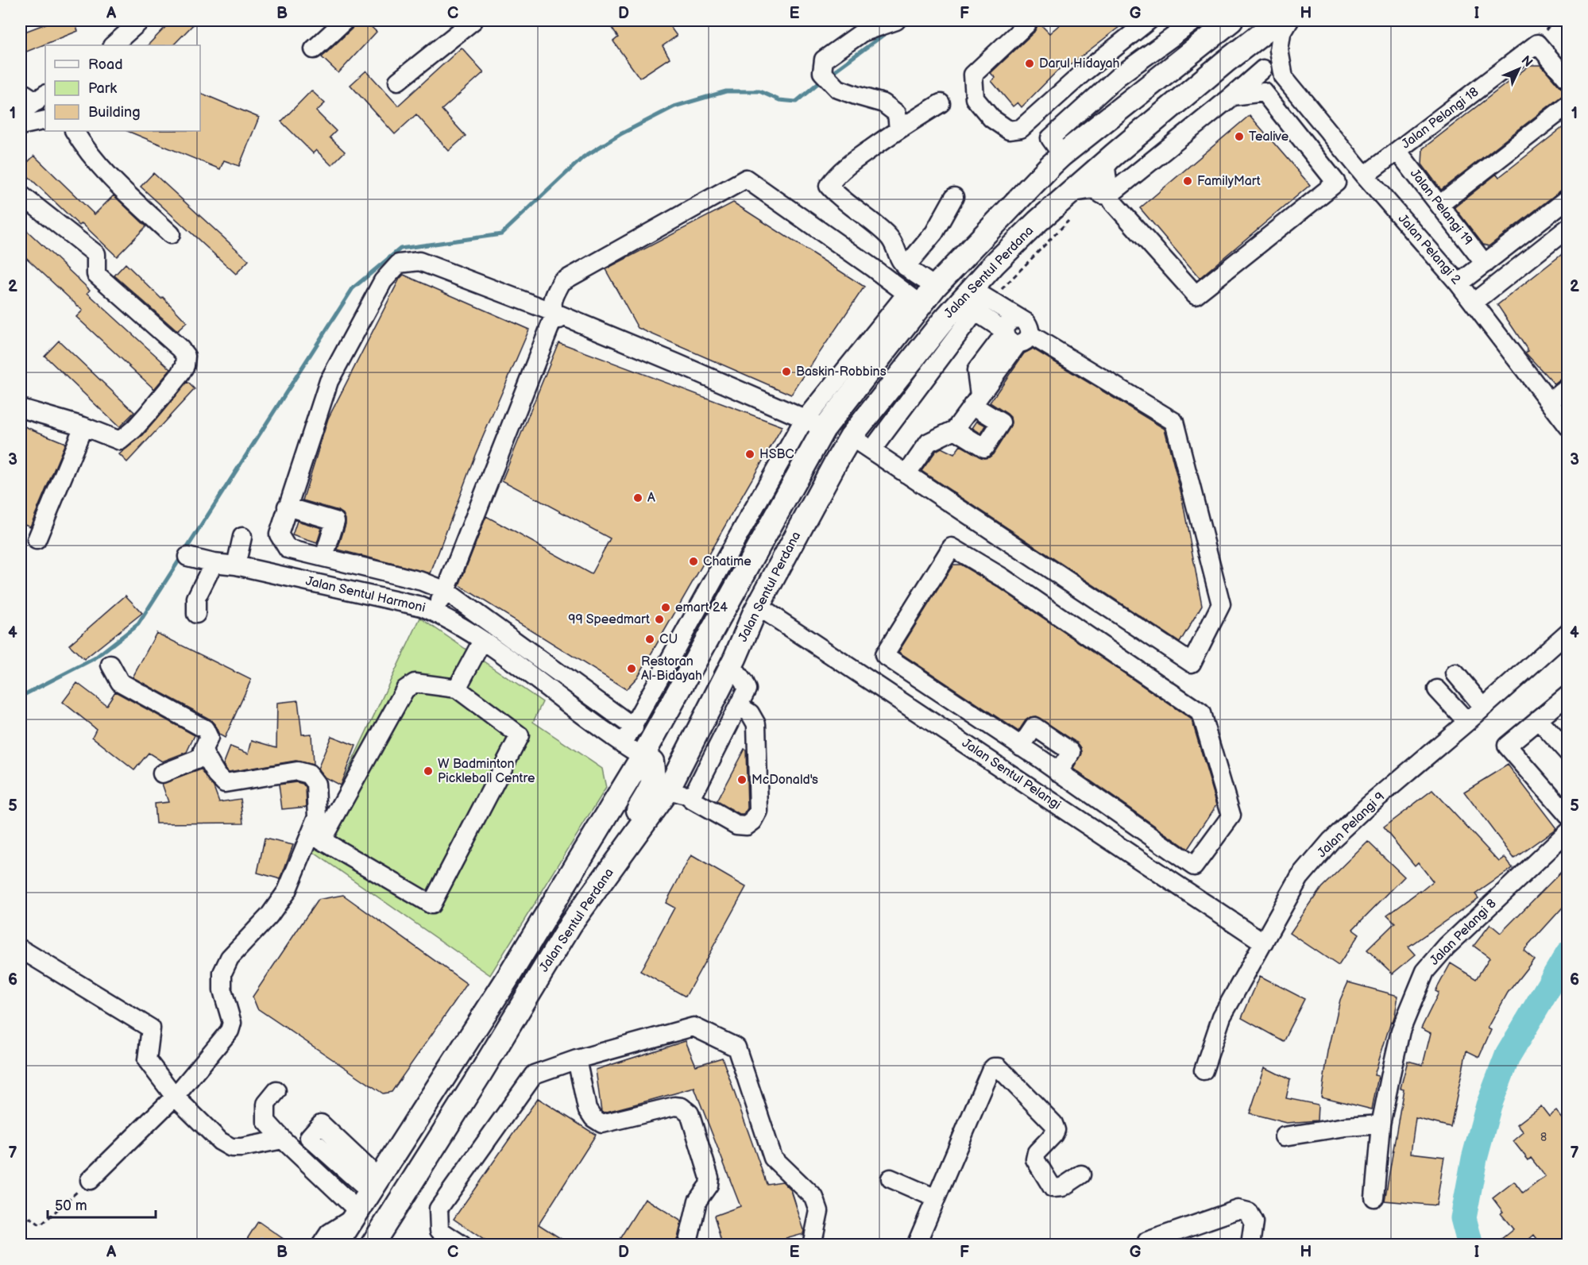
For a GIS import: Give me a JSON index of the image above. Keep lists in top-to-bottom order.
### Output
{
  "streets": {
    "main road": ["Jalan Sentul Perdana"],
    "street": [
      "Jalan Pelangi 18",
      "Jalan Pelangi 19",
      "Jalan Pelangi 2",
      "Jalan Sentul Harmoni",
      "Jalan Sentul Pelangi",
      "Jalan Pelangi 9",
      "Jalan Pelangi 8"
    ]
  },
  "crossings": [
    ["Jalan Pelangi 18", "Jalan Pelangi 19"],
    ["Jalan Pelangi 18", "Jalan Pelangi 2"],
    ["Jalan Pelangi 2", "Jalan Sentul Perdana"],
    ["Jalan Sentul Perdana", "Jalan Sentul Harmoni"],
    ["Jalan Sentul Perdana", "Jalan Sentul Pelangi"],
    ["Jalan Sentul Pelangi", "Jalan Pelangi 9"]
  ],
  "places": [
    "Darul Hidayah",
    "Tealive",
    "FamilyMart",
    "Baskin-Robbins",
    "HSBC",
    "A",
    "Chatime",
    "emart 24",
    "99 Speedmart",
    "CU",
    "Restoran Al-Bidayah",
    "W Badminton Pickleball Centre",
    "McDonald's"
  ],
  "house_numbers": ["8"],
  "legend": ["Road", "Park", "Building"],
  "scale_bar": "50 m",
  "north": "top right",
  "grid": {
    "columns": [
      "A",
      "B",
      "C",
      "D",
      "E",
      "F",
      "G",
      "H",
      "I"
    ],
    "rows": [
      "1",
      "2",
      "3",
      "4",
      "5",
      "6",
      "7"
    ]
  }
}
